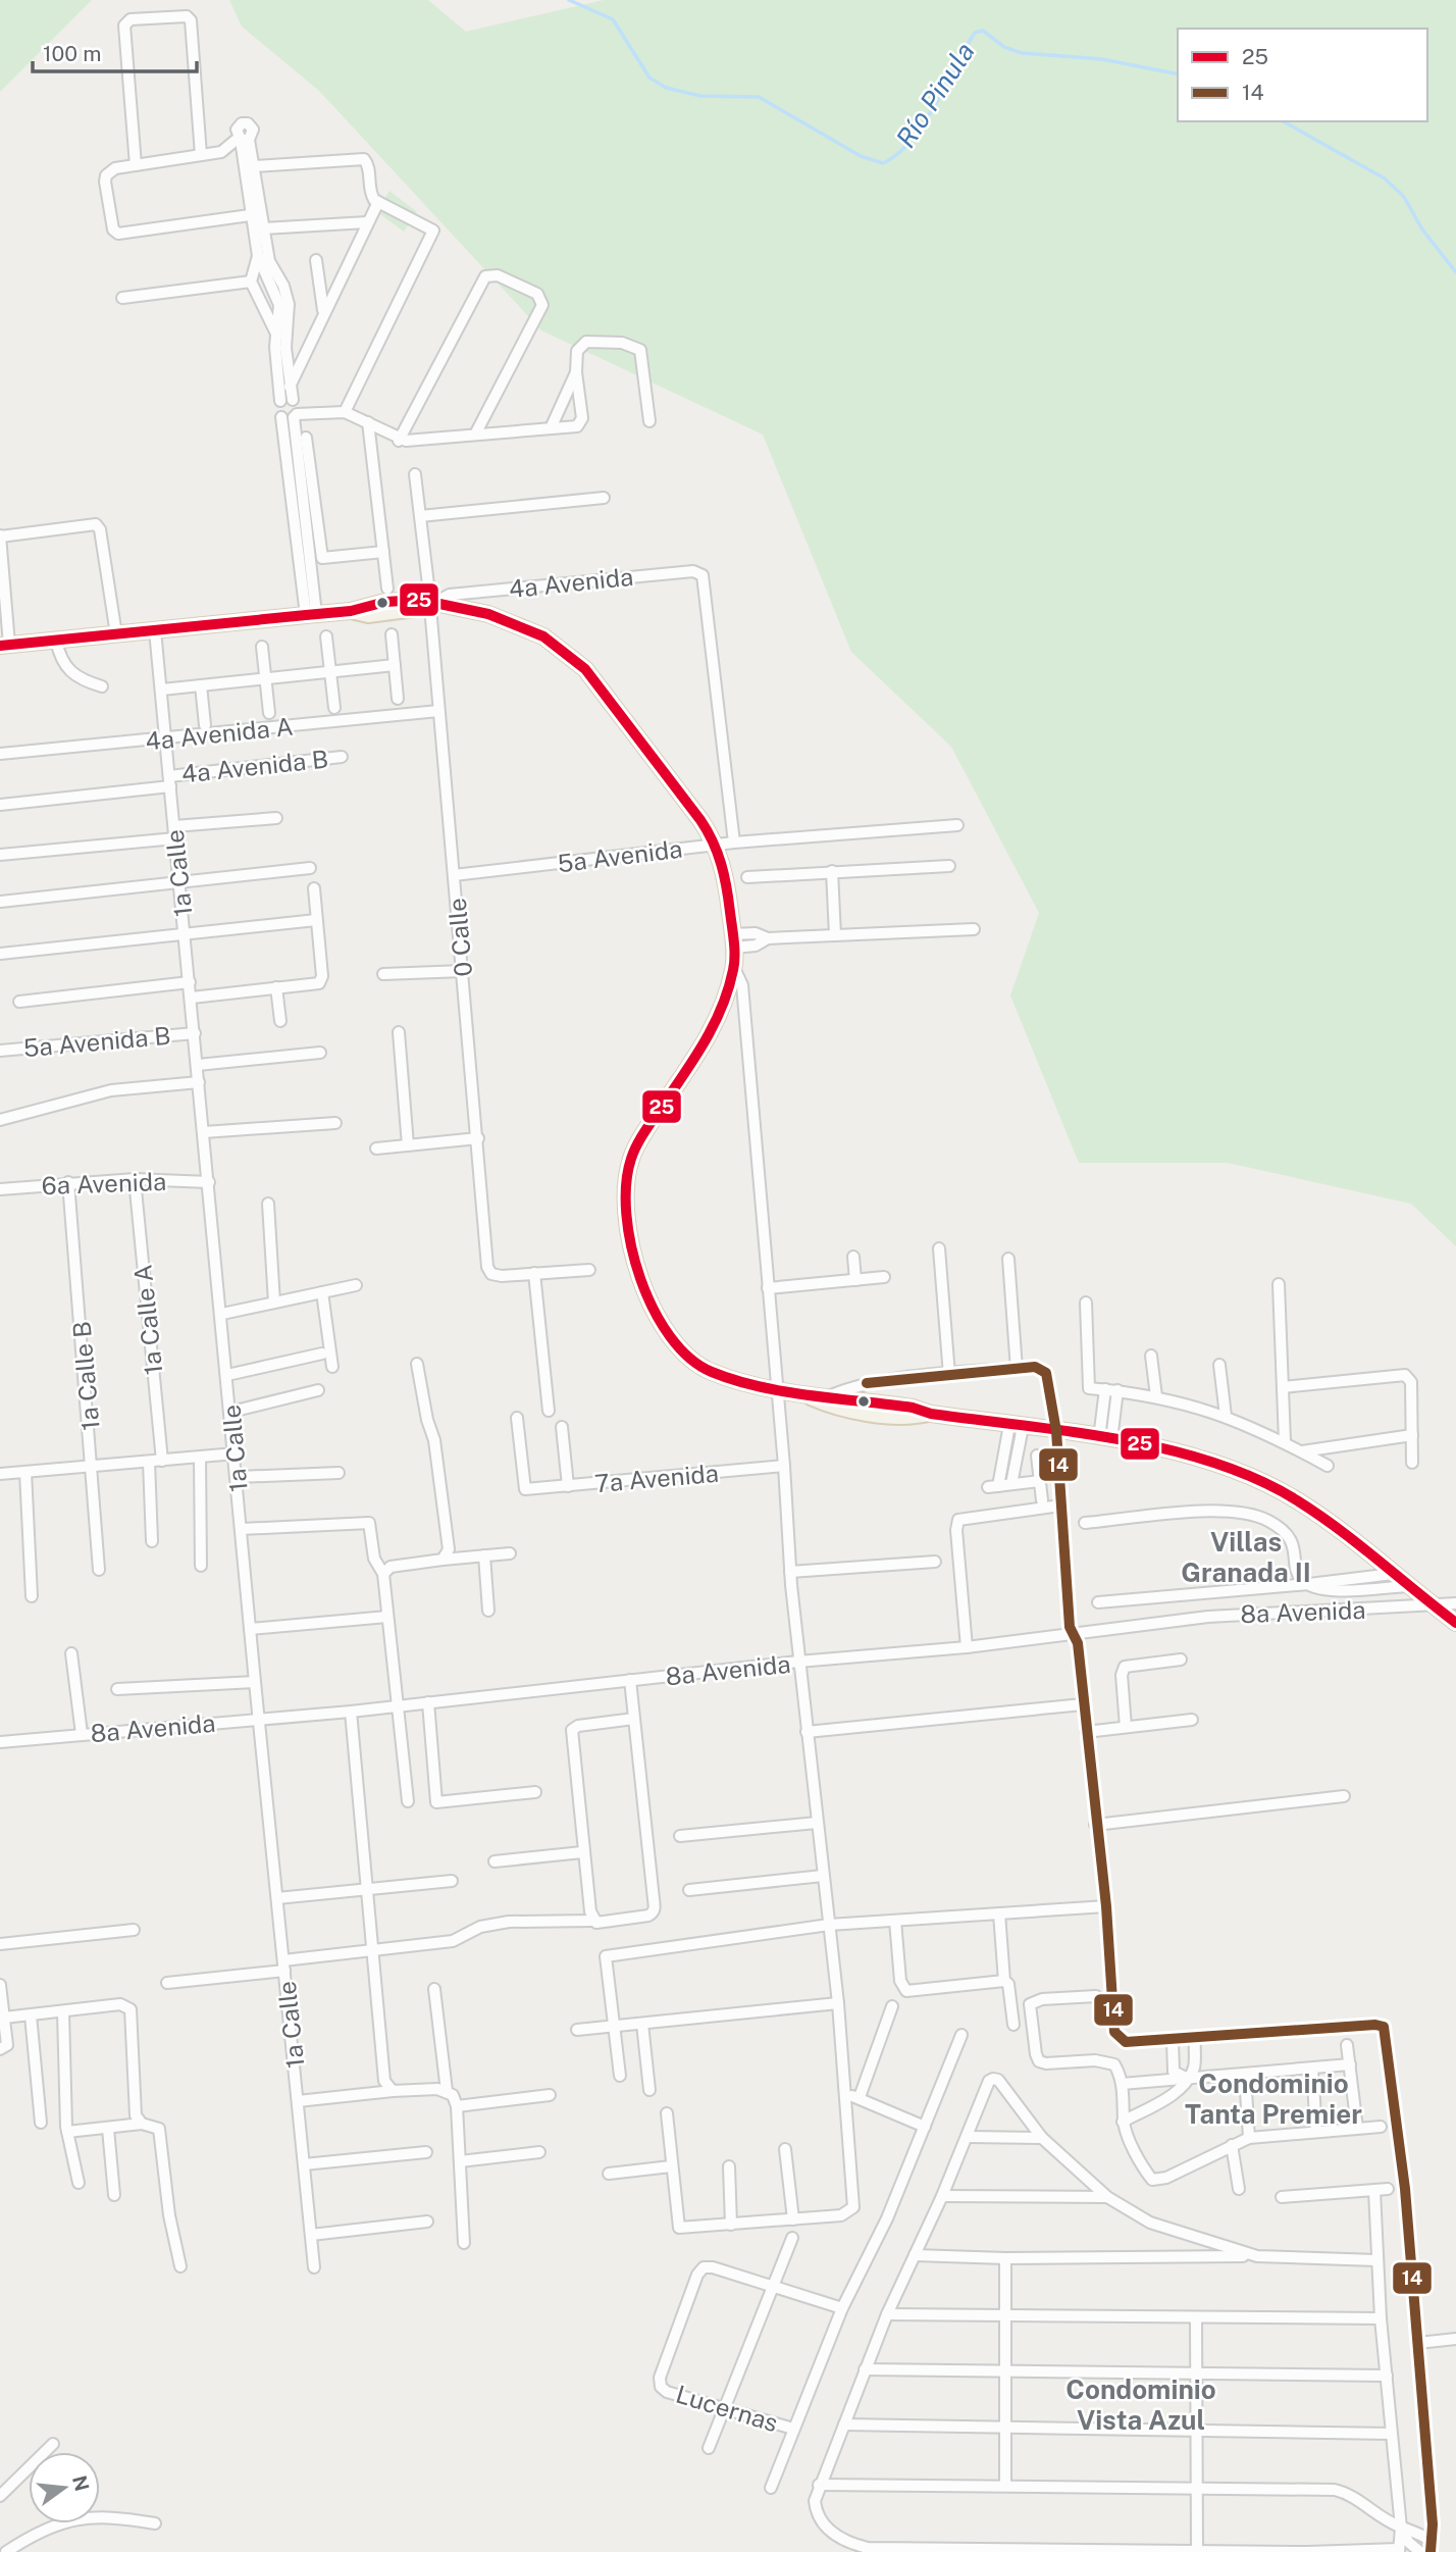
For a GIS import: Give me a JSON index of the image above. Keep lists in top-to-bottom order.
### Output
{
  "streets": {
    "main road": ["4a Avenida"],
    "street": [
      "4a Avenida A",
      "4a Avenida B",
      "5a Avenida",
      "1a Calle",
      "0 Calle",
      "5a Avenida B",
      "6a Avenida",
      "1a Calle A",
      "1a Calle B",
      "7a Avenida",
      "8a Avenida",
      "Lucernas"
    ]
  },
  "crossings": [
    ["4a Avenida", "5a Avenida"],
    ["4a Avenida", "1a Calle"],
    ["4a Avenida", "0 Calle"],
    ["4a Avenida A", "1a Calle"],
    ["4a Avenida A", "0 Calle"],
    ["4a Avenida B", "1a Calle"],
    ["5a Avenida", "0 Calle"],
    ["1a Calle", "5a Avenida B"],
    ["1a Calle", "6a Avenida"],
    ["1a Calle", "8a Avenida"],
    ["6a Avenida", "1a Calle A"],
    ["6a Avenida", "1a Calle B"]
  ],
  "districts": ["Villas Granada II", "Condominio Tanta Premier", "Condominio Vista Azul"],
  "water": ["Río Pinula"],
  "lines": ["transit line 25", "transit line 14"],
  "legend": ["25", "14"],
  "scale_bar": "100 m",
  "north": "right"
}
